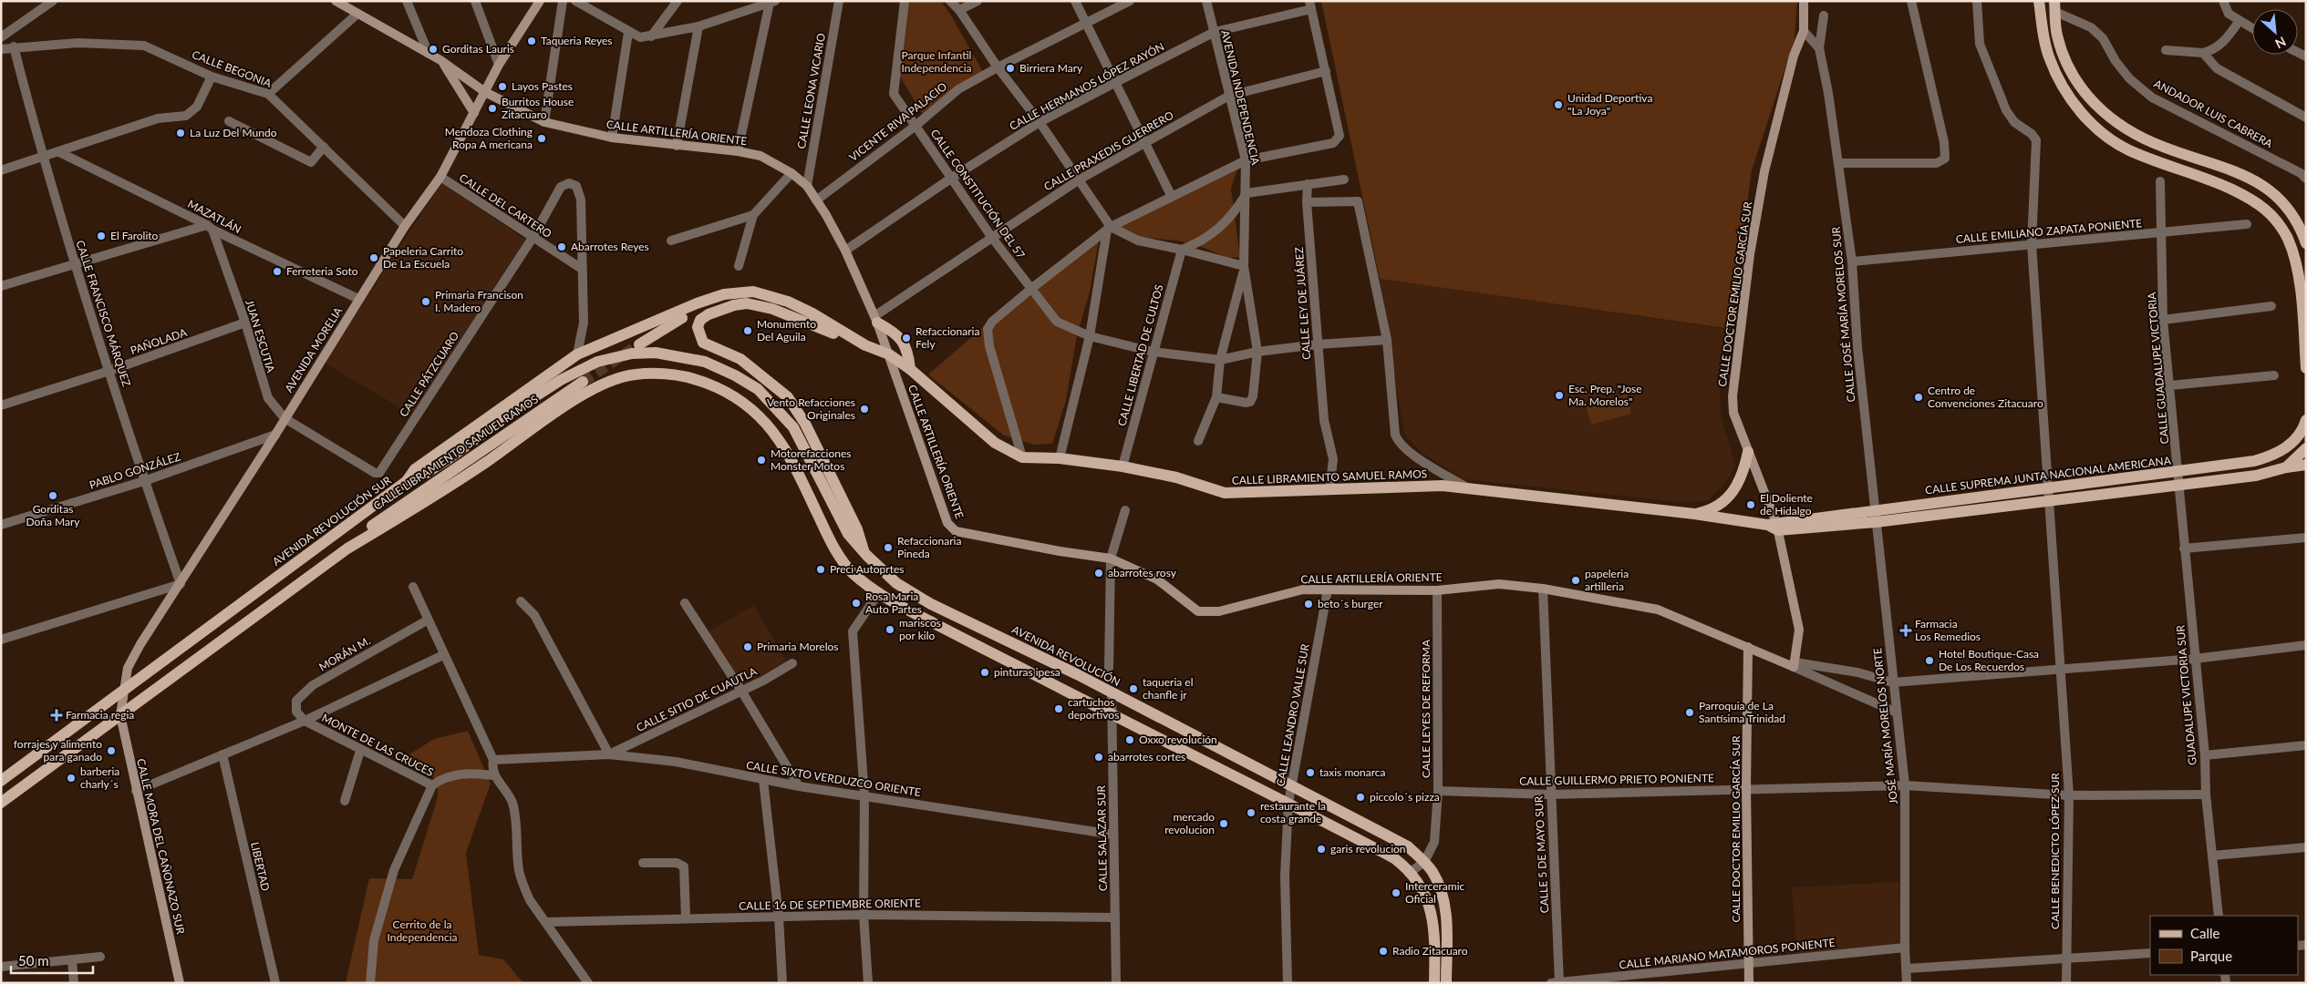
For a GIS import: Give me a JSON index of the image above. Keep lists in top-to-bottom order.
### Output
{
  "streets": {
    "main road": [
      "CALLE LIBRAMIENTO SAMUEL RAMOS",
      "CALLE SUPREMA JUNTA NACIONAL AMERICANA",
      "AVENIDA REVOLUCIÓN SUR",
      "AVENIDA REVOLUCIÓN"
    ],
    "street": [
      "CALLE BEGONIA",
      "CALLE HERMANOS LÓPEZ RAYÓN",
      "CALLE LEONA VICARIO",
      "AVENIDA INDEPENDENCIA",
      "ANDADOR LUIS CABRERA",
      "VICENTE RIVA PALACIO",
      "CALLE ARTILLERÍA ORIENTE",
      "CALLE PRAXEDIS GUERRERO",
      "CALLE CONSTITUCIÓN DEL 57",
      "CALLE DEL CARTERO",
      "MAZATLÁN",
      "CALLE EMILIANO ZAPATA PONIENTE",
      "CALLE DOCTOR EMILIO GARCÍA SUR",
      "CALLE LEY DE JUÁREZ",
      "CALLE FRANCISCO MÁRQUEZ",
      "CALLE JOSÉ MARÍA MORELOS SUR",
      "JUAN ESCUTIA",
      "PAÑOLADA",
      "AVENIDA MORELIA",
      "CALLE LIBERTAD DE CULTOS",
      "CALLE GUADALUPE VICTORIA",
      "CALLE PÁTZCUARO",
      "PABLO GONZÁLEZ",
      "MORÁN M.",
      "GUADALUPE VICTORIA SUR",
      "CALLE SITIO DE CUAUTLA",
      "CALLE LEYES DE REFORMA",
      "CALLE LEANDRO VALLE SUR",
      "JOSÉ MARÍA MORELOS NORTE",
      "MONTE DE LAS CRUCES",
      "CALLE SIXTO VERDUZCO ORIENTE",
      "CALLE GUILLERMO PRIETO PONIENTE",
      "CALLE SALAZAR SUR",
      "CALLE MORA DEL CAÑONAZO SUR",
      "CALLE BENEDICTO LÓPEZ SUR",
      "CALLE 5 DE MAYO SUR",
      "LIBERTAD",
      "CALLE 16 DE SEPTIEMBRE ORIENTE",
      "CALLE MARIANO MATAMOROS PONIENTE"
    ]
  },
  "crossings": [
    ["CALLE BEGONIA", "CALLE FRANCISCO MÁRQUEZ"],
    ["CALLE BEGONIA", "AVENIDA MORELIA"],
    ["CALLE HERMANOS LÓPEZ RAYÓN", "AVENIDA INDEPENDENCIA"],
    ["CALLE HERMANOS LÓPEZ RAYÓN", "CALLE ARTILLERÍA ORIENTE"],
    ["CALLE HERMANOS LÓPEZ RAYÓN", "CALLE CONSTITUCIÓN DEL 57"],
    ["CALLE LEONA VICARIO", "CALLE ARTILLERÍA ORIENTE"],
    ["AVENIDA INDEPENDENCIA", "CALLE PRAXEDIS GUERRERO"],
    ["AVENIDA INDEPENDENCIA", "CALLE LIBERTAD DE CULTOS"],
    ["VICENTE RIVA PALACIO", "CALLE ARTILLERÍA ORIENTE"],
    ["VICENTE RIVA PALACIO", "CALLE CONSTITUCIÓN DEL 57"],
    ["CALLE ARTILLERÍA ORIENTE", "CALLE PRAXEDIS GUERRERO"],
    ["CALLE ARTILLERÍA ORIENTE", "CALLE DOCTOR EMILIO GARCÍA SUR"],
    ["CALLE ARTILLERÍA ORIENTE", "AVENIDA MORELIA"],
    ["CALLE ARTILLERÍA ORIENTE", "CALLE LIBRAMIENTO SAMUEL RAMOS"],
    ["CALLE ARTILLERÍA ORIENTE", "CALLE LEYES DE REFORMA"],
    ["CALLE ARTILLERÍA ORIENTE", "CALLE LEANDRO VALLE SUR"],
    ["CALLE ARTILLERÍA ORIENTE", "JOSÉ MARÍA MORELOS NORTE"],
    ["CALLE ARTILLERÍA ORIENTE", "CALLE 5 DE MAYO SUR"],
    ["CALLE PRAXEDIS GUERRERO", "CALLE CONSTITUCIÓN DEL 57"],
    ["CALLE CONSTITUCIÓN DEL 57", "CALLE LEY DE JUÁREZ"],
    ["CALLE CONSTITUCIÓN DEL 57", "CALLE LIBERTAD DE CULTOS"],
    ["CALLE DEL CARTERO", "AVENIDA MORELIA"],
    ["CALLE DEL CARTERO", "CALLE PÁTZCUARO"],
    ["MAZATLÁN", "JUAN ESCUTIA"],
    ["MAZATLÁN", "AVENIDA MORELIA"],
    ["CALLE EMILIANO ZAPATA PONIENTE", "CALLE JOSÉ MARÍA MORELOS SUR"],
    ["CALLE EMILIANO ZAPATA PONIENTE", "CALLE GUADALUPE VICTORIA"],
    ["CALLE EMILIANO ZAPATA PONIENTE", "CALLE BENEDICTO LÓPEZ SUR"],
    ["CALLE DOCTOR EMILIO GARCÍA SUR", "CALLE LIBRAMIENTO SAMUEL RAMOS"],
    ["CALLE DOCTOR EMILIO GARCÍA SUR", "CALLE SUPREMA JUNTA NACIONAL AMERICANA"],
    ["CALLE DOCTOR EMILIO GARCÍA SUR", "CALLE GUILLERMO PRIETO PONIENTE"],
    ["CALLE DOCTOR EMILIO GARCÍA SUR", "CALLE MARIANO MATAMOROS PONIENTE"],
    ["CALLE LEY DE JUÁREZ", "CALLE LIBRAMIENTO SAMUEL RAMOS"],
    ["CALLE FRANCISCO MÁRQUEZ", "PAÑOLADA"],
    ["CALLE FRANCISCO MÁRQUEZ", "AVENIDA MORELIA"],
    ["CALLE FRANCISCO MÁRQUEZ", "PABLO GONZÁLEZ"],
    ["CALLE JOSÉ MARÍA MORELOS SUR", "CALLE SUPREMA JUNTA NACIONAL AMERICANA"],
    ["CALLE JOSÉ MARÍA MORELOS SUR", "JOSÉ MARÍA MORELOS NORTE"],
    ["JUAN ESCUTIA", "PAÑOLADA"],
    ["JUAN ESCUTIA", "AVENIDA MORELIA"],
    ["JUAN ESCUTIA", "CALLE PÁTZCUARO"],
    ["AVENIDA MORELIA", "PABLO GONZÁLEZ"],
    ["AVENIDA MORELIA", "AVENIDA REVOLUCIÓN SUR"],
    ["AVENIDA MORELIA", "CALLE MORA DEL CAÑONAZO SUR"],
    ["CALLE LIBERTAD DE CULTOS", "CALLE LIBRAMIENTO SAMUEL RAMOS"],
    ["CALLE GUADALUPE VICTORIA", "CALLE SUPREMA JUNTA NACIONAL AMERICANA"],
    ["CALLE GUADALUPE VICTORIA", "GUADALUPE VICTORIA SUR"],
    ["CALLE LIBRAMIENTO SAMUEL RAMOS", "CALLE SUPREMA JUNTA NACIONAL AMERICANA"],
    ["CALLE SUPREMA JUNTA NACIONAL AMERICANA", "GUADALUPE VICTORIA SUR"],
    ["CALLE SUPREMA JUNTA NACIONAL AMERICANA", "JOSÉ MARÍA MORELOS NORTE"],
    ["CALLE SUPREMA JUNTA NACIONAL AMERICANA", "CALLE BENEDICTO LÓPEZ SUR"],
    ["AVENIDA REVOLUCIÓN SUR", "AVENIDA REVOLUCIÓN"],
    ["MORÁN M.", "MONTE DE LAS CRUCES"],
    ["AVENIDA REVOLUCIÓN", "CALLE LEYES DE REFORMA"],
    ["AVENIDA REVOLUCIÓN", "CALLE LEANDRO VALLE SUR"],
    ["AVENIDA REVOLUCIÓN", "CALLE SALAZAR SUR"],
    ["GUADALUPE VICTORIA SUR", "CALLE GUILLERMO PRIETO PONIENTE"],
    ["CALLE SITIO DE CUAUTLA", "CALLE SIXTO VERDUZCO ORIENTE"],
    ["CALLE LEYES DE REFORMA", "CALLE GUILLERMO PRIETO PONIENTE"],
    ["JOSÉ MARÍA MORELOS NORTE", "CALLE GUILLERMO PRIETO PONIENTE"],
    ["JOSÉ MARÍA MORELOS NORTE", "CALLE MARIANO MATAMOROS PONIENTE"],
    ["MONTE DE LAS CRUCES", "CALLE MORA DEL CAÑONAZO SUR"],
    ["MONTE DE LAS CRUCES", "LIBERTAD"],
    ["CALLE SIXTO VERDUZCO ORIENTE", "CALLE SALAZAR SUR"],
    ["CALLE GUILLERMO PRIETO PONIENTE", "CALLE BENEDICTO LÓPEZ SUR"],
    ["CALLE GUILLERMO PRIETO PONIENTE", "CALLE 5 DE MAYO SUR"],
    ["CALLE SALAZAR SUR", "CALLE 16 DE SEPTIEMBRE ORIENTE"],
    ["CALLE 5 DE MAYO SUR", "CALLE MARIANO MATAMOROS PONIENTE"]
  ],
  "parks": ["Parque Infantil Independencia", "Cerrito de la Independencia"],
  "places": {
    "other": [
      "Taqueria Reyes",
      "Gorditas Lauris",
      "Birriera Mary",
      "Layos Pastes",
      "Unidad Deportiva \"La Joya\"",
      "Burritos House Zitacuaro",
      "La Luz Del Mundo",
      "Mendoza Clothing Ropa A mericana",
      "El Farolito",
      "Abarrotes Reyes",
      "Papeleria Carrito De La Escuela",
      "Ferreteria Soto",
      "Primaria Francison I. Madero",
      "Monumento Del Aguila",
      "Refaccionaria Fely",
      "Esc. Prep. \"Jose Ma. Morelos\"",
      "Centro de Convenciones Zitacuaro",
      "Vento Refacciones Originales",
      "Motorefacciones Monster Motos",
      "Gorditas Doña Mary",
      "El Doliente de Hidalgo",
      "Refaccionaria Pineda",
      "Preci Autoprtes",
      "abarrotes rosy",
      "papeleria artilleria",
      "Rosa Maria Auto Partes",
      "beto´s burger",
      "mariscos por kilo",
      "Primaria Morelos",
      "Hotel Boutique-Casa De Los Recuerdos",
      "pinturas ipesa",
      "taqueria el chanfle jr",
      "cartuchos deportivos",
      "Parroquia de La Santísima Trinidad",
      "Oxxo revolución",
      "forrajes y alimento para ganado",
      "abarrotes cortes",
      "taxis monarca",
      "barberia charly´s",
      "piccolo´s pizza",
      "restaurante la costa grande",
      "mercado revolucion",
      "garis revolucion",
      "Interceramic Oficial",
      "Radio Zitacuaro"
    ],
    "health": ["Farmacia Los Remedios", "Farmacia regia"]
  },
  "legend": ["Calle", "Parque"],
  "scale_bar": "50 m",
  "north": "bottom right"
}
